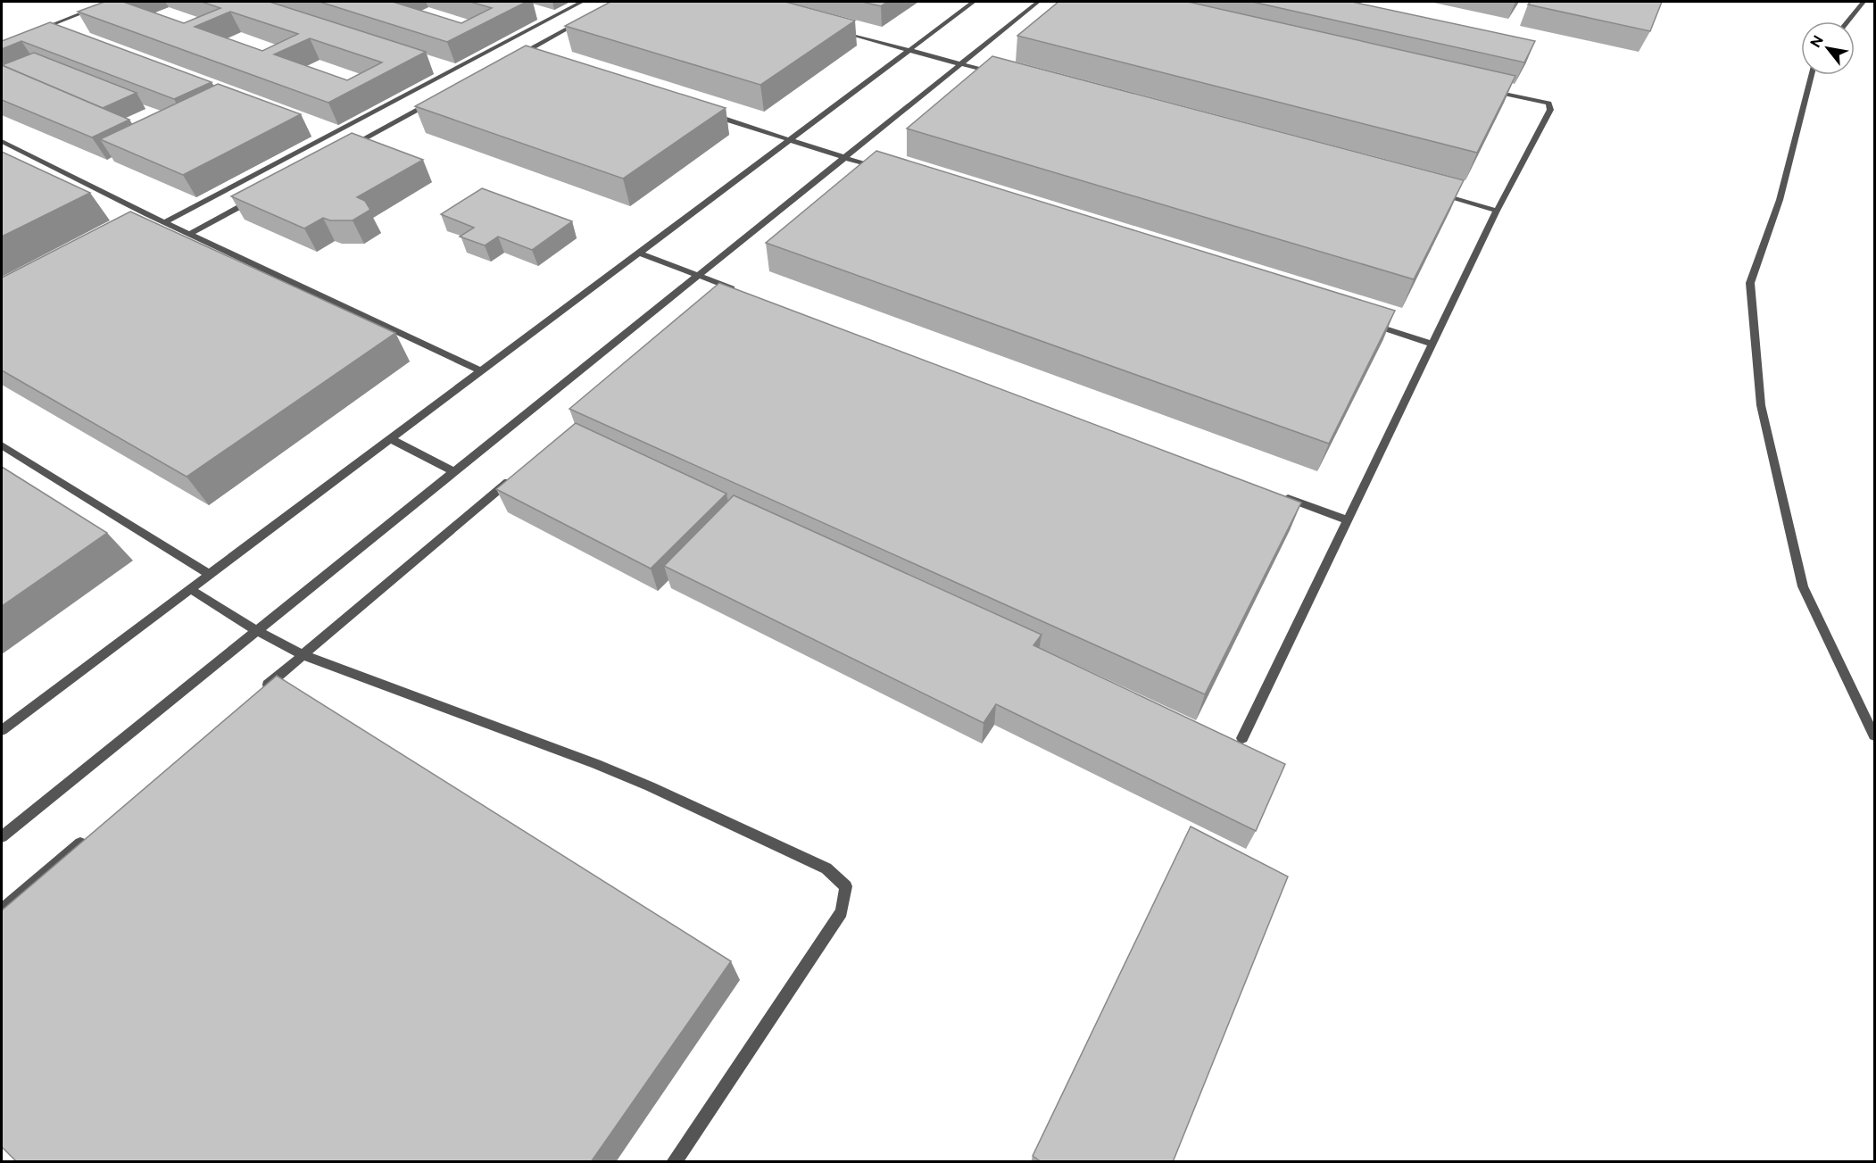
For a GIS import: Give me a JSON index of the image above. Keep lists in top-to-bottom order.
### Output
{
  "north": "top left"
}
